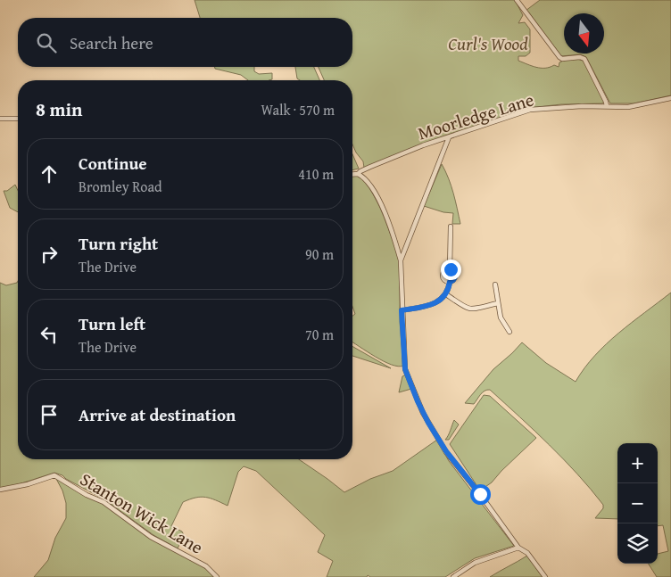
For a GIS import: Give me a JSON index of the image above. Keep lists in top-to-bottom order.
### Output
{
  "streets": {
    "street": ["Moorledge Lane", "Stanton Wick Lane"]
  },
  "parks": ["Curl's Wood"],
  "north": "bottom",
  "page": {
    "search": "Search here",
    "heading": ["8 min", "Walk · 570 m"],
    "list": [
      ["Continue", "Bromley Road", "410 m"],
      ["Turn right", "The Drive", "90 m"],
      ["Turn left", "The Drive", "70 m"],
      "Arrive at destination"
    ],
    "map_buttons": ["+", "−"]
  }
}
